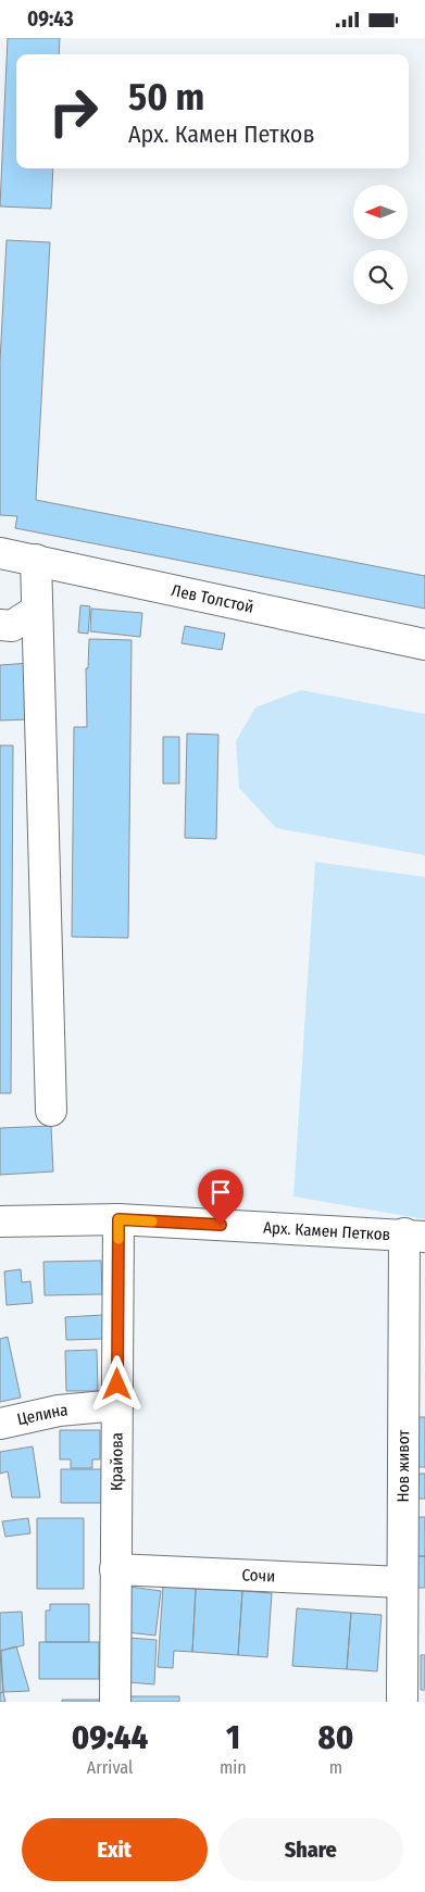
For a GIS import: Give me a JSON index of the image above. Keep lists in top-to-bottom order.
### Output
{
  "streets": {
    "street": [
      "Лев Толстой",
      "Арх. Камен Петков",
      "Целина",
      "Крайова",
      "Нов живот",
      "Сочи"
    ]
  },
  "crossings": [
    ["Арх. Камен Петков", "Крайова"],
    ["Арх. Камен Петков", "Нов живот"],
    ["Целина", "Крайова"],
    ["Крайова", "Сочи"],
    ["Нов живот", "Сочи"]
  ],
  "north": "left",
  "page": {
    "status": "09:43",
    "turn": ["50 m", "Арх. Камен Петков"],
    "eta": [
      "09:44",
      "Arrival",
      "1",
      "min",
      "80",
      "m"
    ],
    "buttons": ["Exit", "Share"]
  }
}
